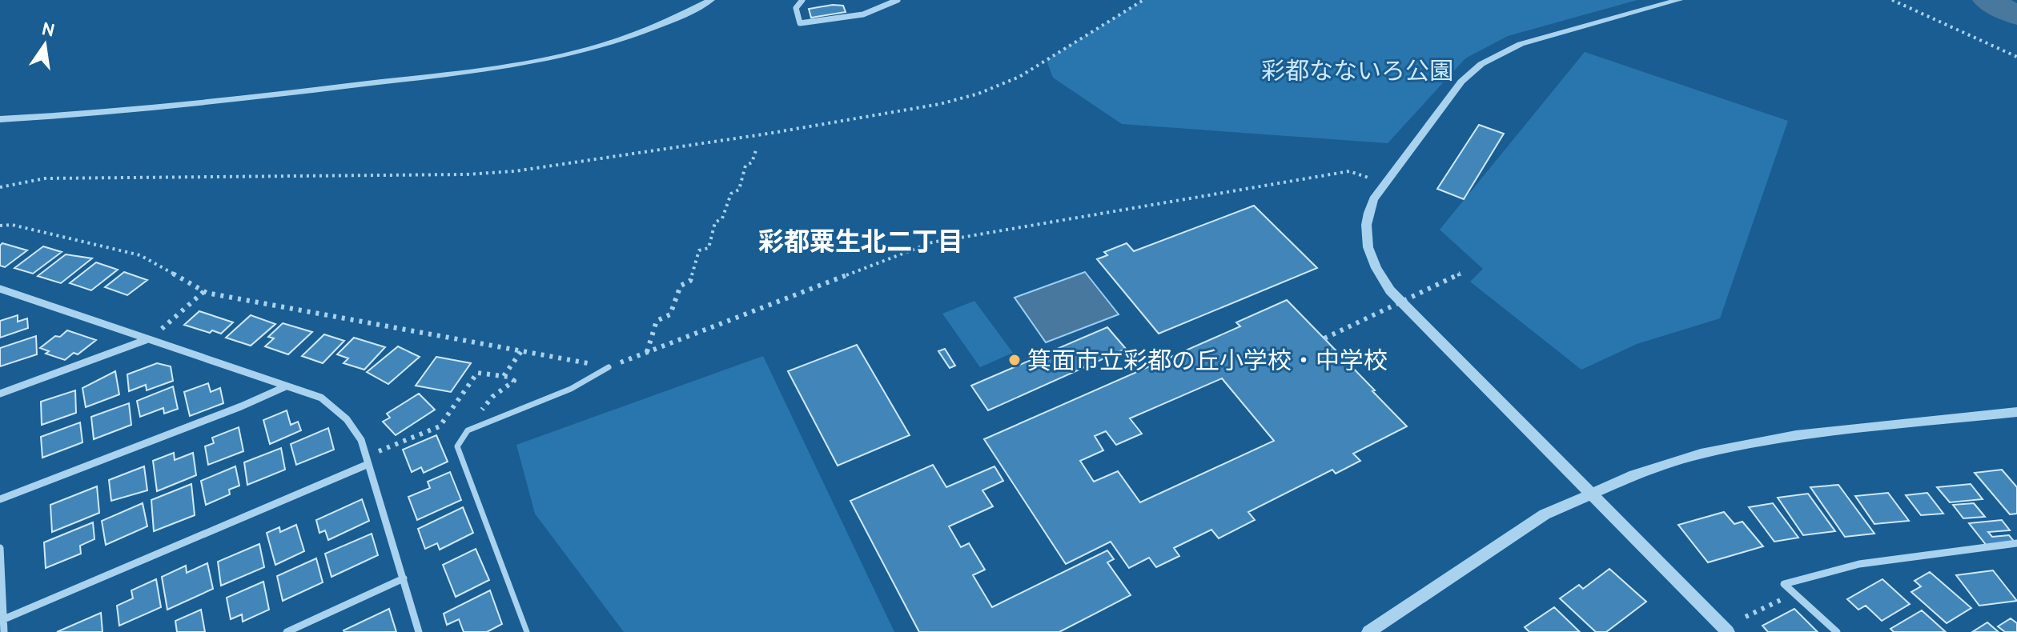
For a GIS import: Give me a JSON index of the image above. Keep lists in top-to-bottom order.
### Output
{
  "districts": ["彩都粟生北二丁目"],
  "parks": ["彩都なないろ公園"],
  "places": ["箕面市立彩都の丘小学校・中学校"],
  "north": "top"
}
